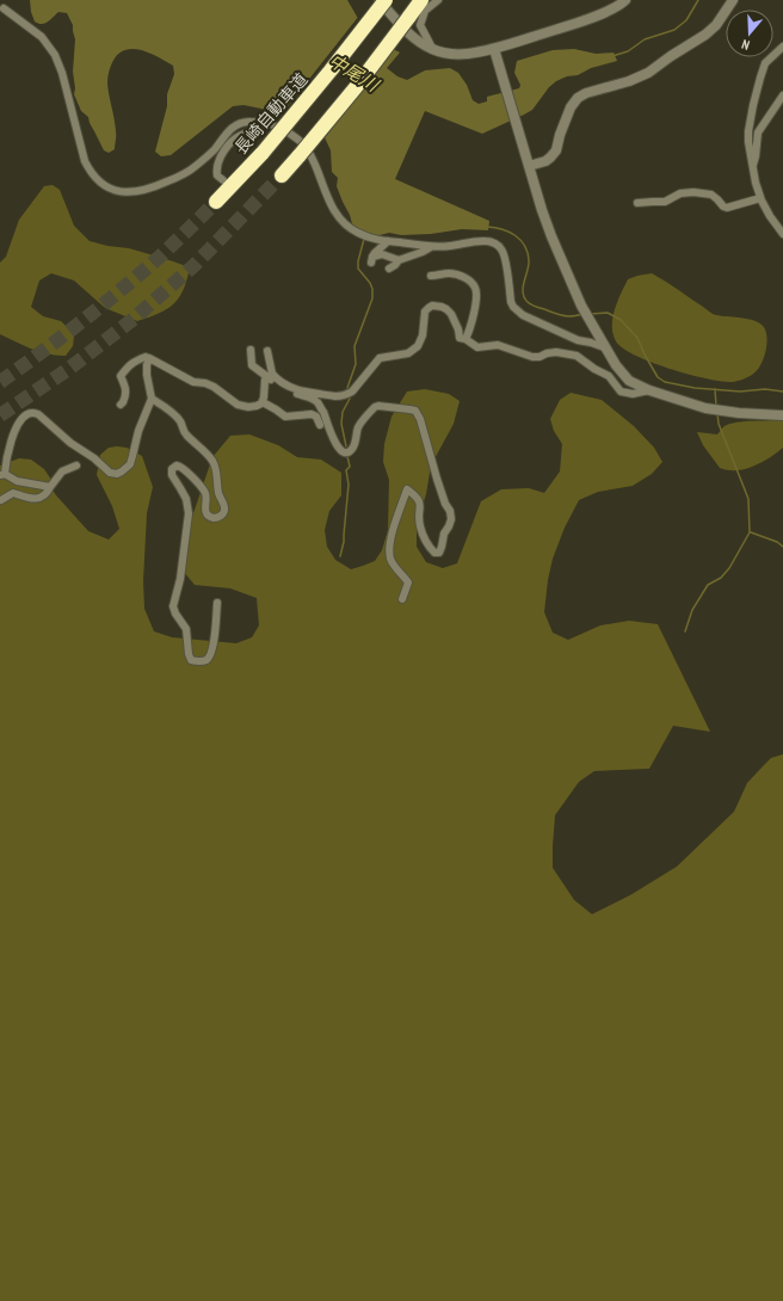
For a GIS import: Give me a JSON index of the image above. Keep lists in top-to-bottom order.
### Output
{
  "streets": {
    "highway": ["長崎自動車道"]
  },
  "water": ["中尾川"],
  "north": "bottom"
}
